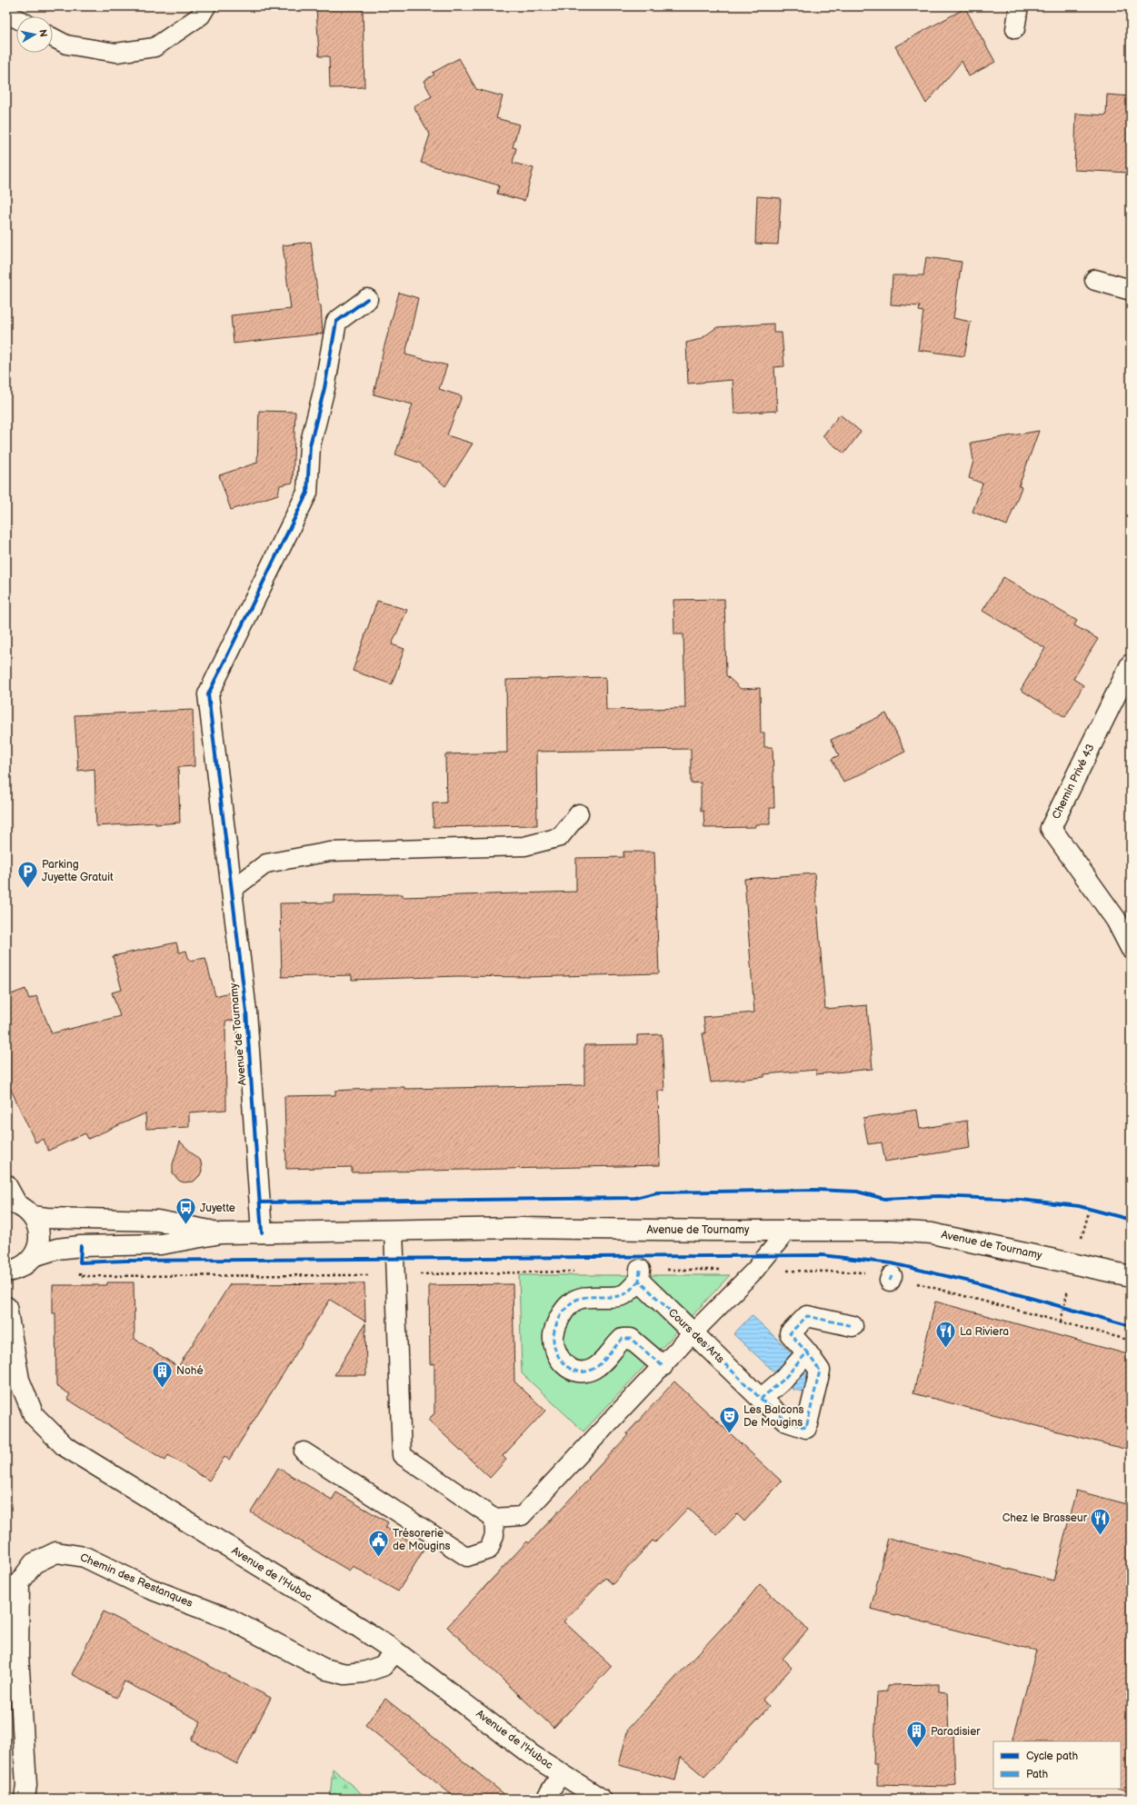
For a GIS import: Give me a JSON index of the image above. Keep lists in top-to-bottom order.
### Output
{
  "streets": {
    "street": [
      "Chemin Privé 43",
      "Avenue de Tournamy",
      "Cours des Arts",
      "Avenue de l'Hubac",
      "Chemin des Restanques"
    ]
  },
  "crossings": [
    ["Avenue de l'Hubac", "Chemin des Restanques"]
  ],
  "places": {
    "parking": ["Parking Juyette Gratuit"],
    "bus stop": ["Juyette"],
    "restaurant": ["La Riviera", "Chez le Brasseur"],
    "building": ["Nohé", "Paradisier"],
    "theatre": ["Les Balcons De Mougins"],
    "public building": ["Trésorerie de Mougins"]
  },
  "legend": ["Cycle path", "Path"],
  "north": "right"
}
